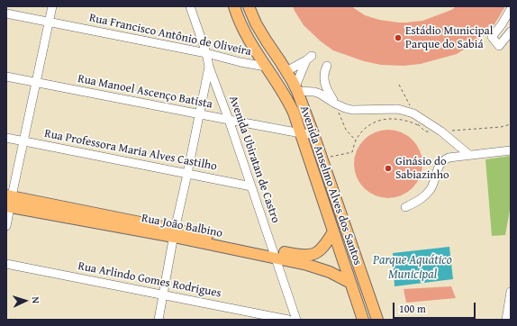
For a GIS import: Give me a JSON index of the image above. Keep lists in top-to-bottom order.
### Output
{
  "streets": {
    "main road": ["Avenida Anselmo Alves dos Santos", "Rua João Balbino"],
    "street": [
      "Rua Francisco Antônio de Oliveira",
      "Rua Manoel Ascenço Batista",
      "Rua Professora Maria Alves Castilho",
      "Avenida Ubiratan de Castro",
      "Rua Arlindo Gomes Rodrigues"
    ]
  },
  "crossings": [
    ["Rua Francisco Antônio de Oliveira", "Avenida Ubiratan de Castro"],
    ["Rua Francisco Antônio de Oliveira", "Avenida Anselmo Alves dos Santos"],
    ["Rua Manoel Ascenço Batista", "Avenida Ubiratan de Castro"],
    ["Rua Manoel Ascenço Batista", "Avenida Anselmo Alves dos Santos"],
    ["Rua Professora Maria Alves Castilho", "Avenida Ubiratan de Castro"],
    ["Avenida Ubiratan de Castro", "Rua João Balbino"],
    ["Avenida Anselmo Alves dos Santos", "Rua João Balbino"]
  ],
  "water": ["Parque Aquático Municipal"],
  "places": ["Estádio Municipal Parque do Sabiá", "Ginásio do Sabiazinho"],
  "scale_bar": "100 m",
  "north": "right"
}
